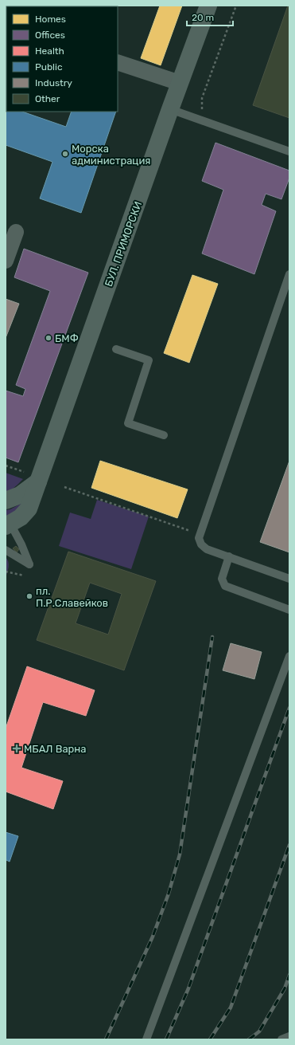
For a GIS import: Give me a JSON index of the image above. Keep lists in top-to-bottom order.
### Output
{
  "streets": {
    "main road": ["БУЛ. ПРИМОРСКИ"]
  },
  "places": {
    "other": ["Морска администрация", "БМФ", "пл. П.Р.Славeйков"],
    "health": ["МБАЛ Варна"]
  },
  "legend": [
    "Homes",
    "Offices",
    "Health",
    "Public",
    "Industry",
    "Other"
  ],
  "scale_bar": "20 m"
}
